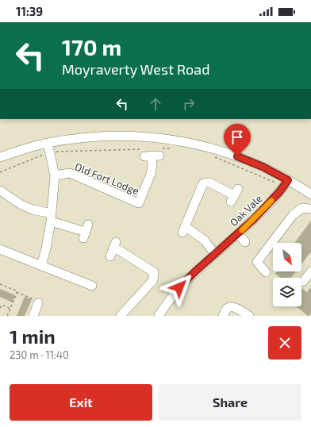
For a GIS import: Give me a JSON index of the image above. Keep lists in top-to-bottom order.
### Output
{
  "streets": {
    "street": ["Old Fort Lodge", "Oak Vale"]
  },
  "north": "bottom right",
  "page": {
    "status": "11:39",
    "turn": ["170 m", "Moyraverty West Road"],
    "heading": ["1 min", "230 m · 11:40"],
    "buttons": ["Exit", "Share"]
  }
}
